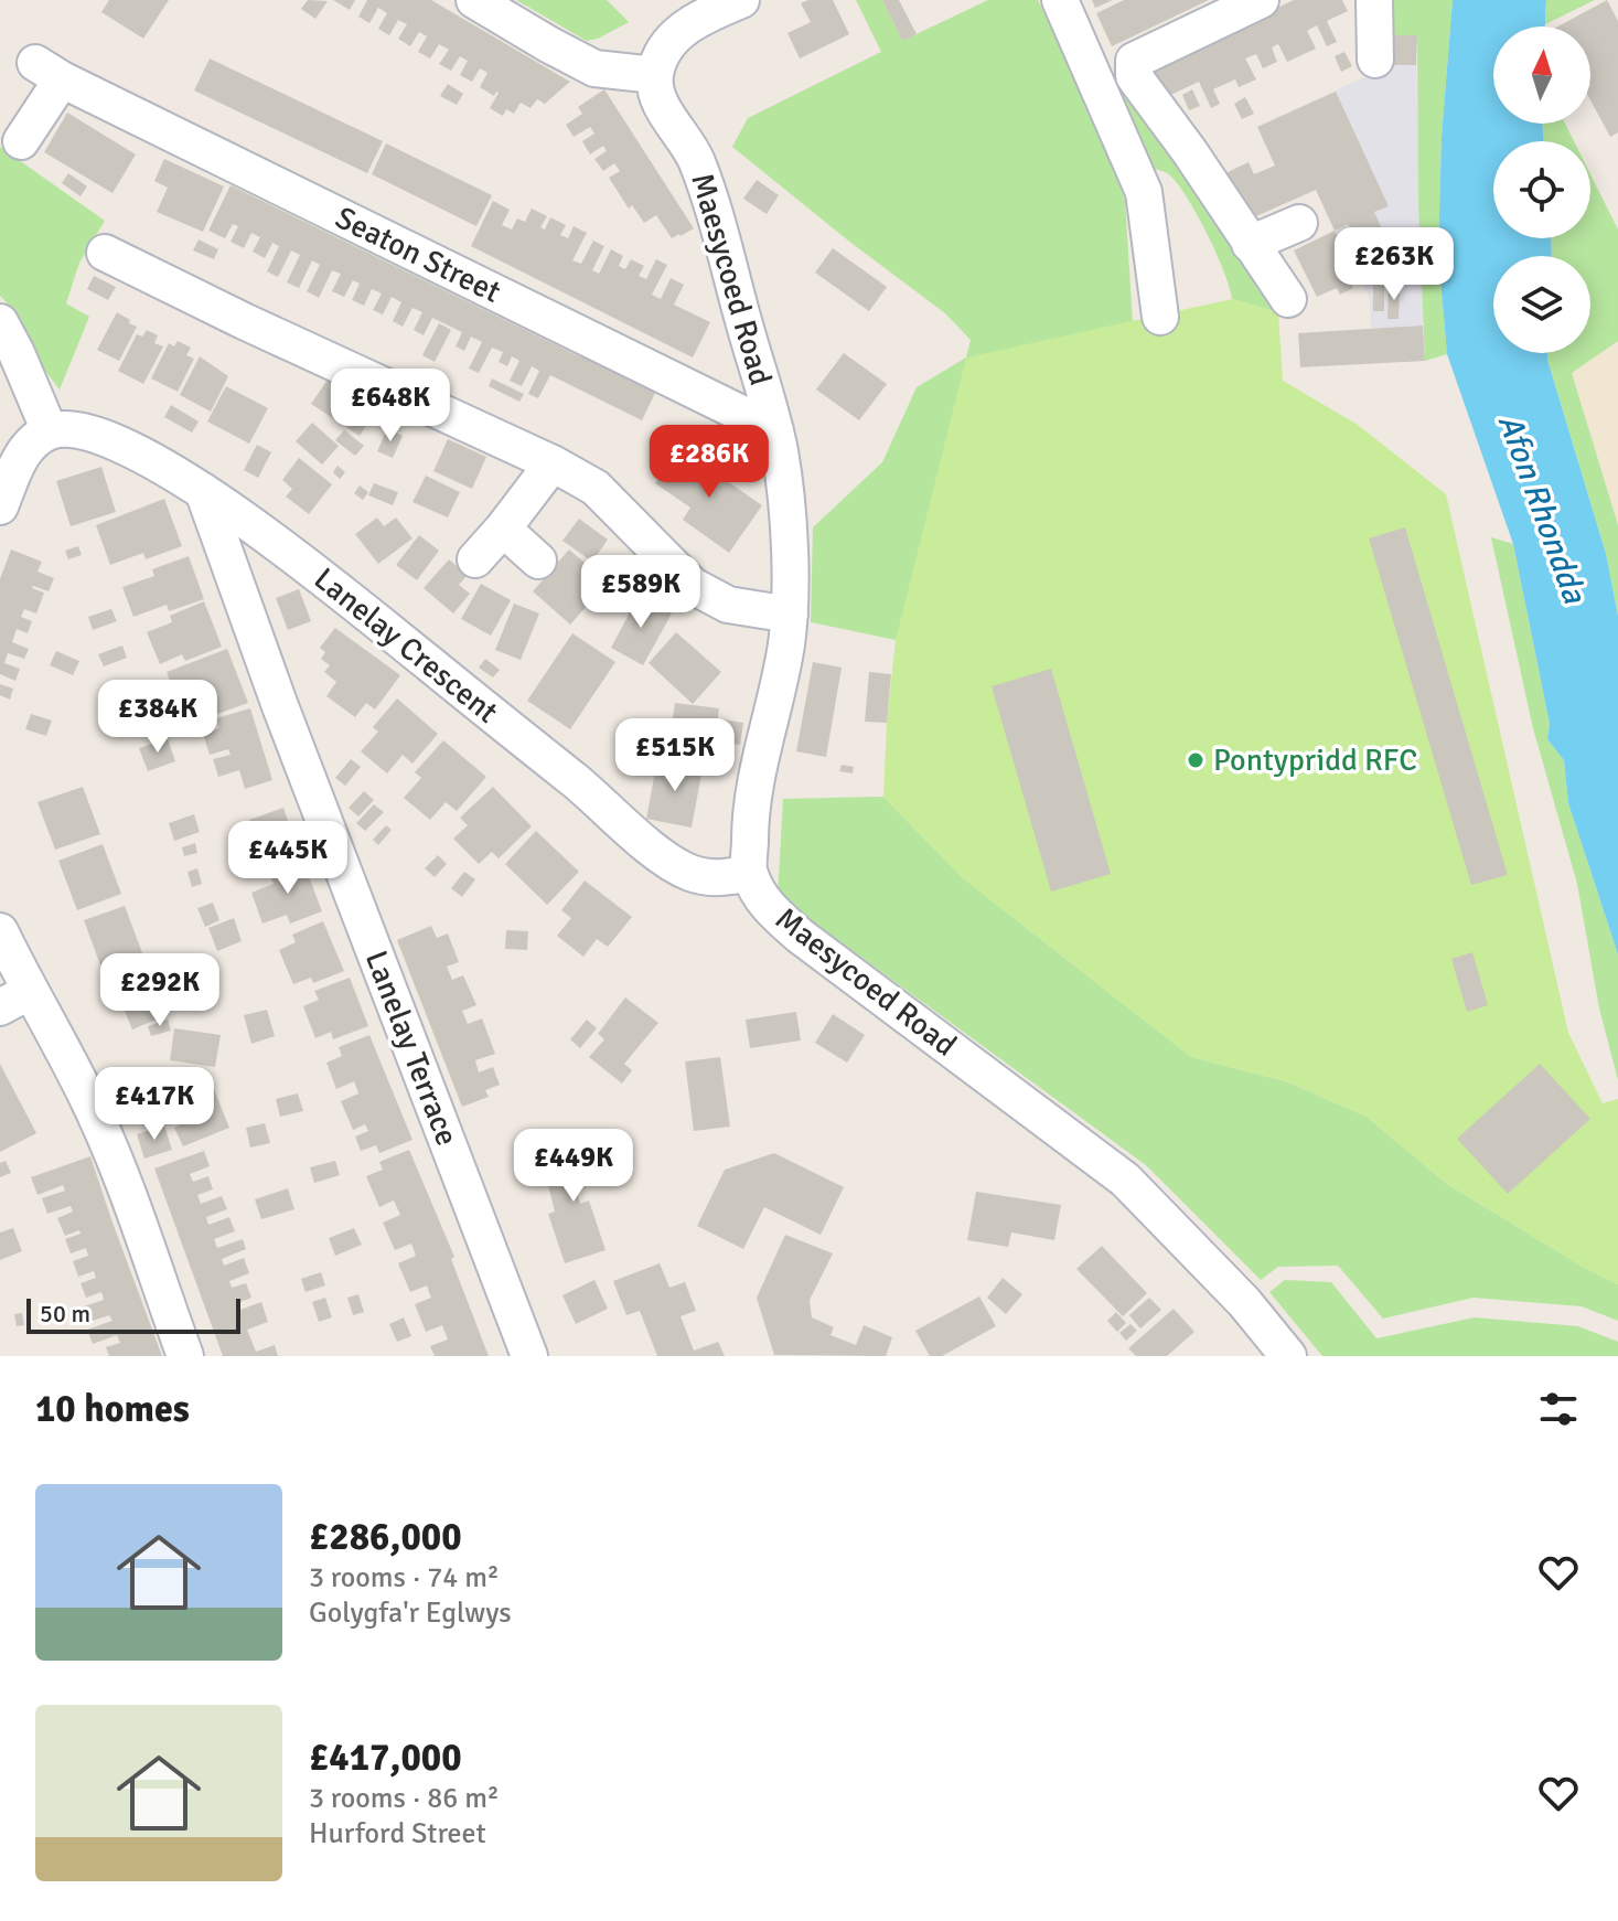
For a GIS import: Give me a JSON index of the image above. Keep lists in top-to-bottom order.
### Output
{
  "streets": {
    "street": [
      "Seaton Street",
      "Maesycoed Road",
      "Lanelay Crescent",
      "Lanelay Terrace"
    ]
  },
  "crossings": [
    ["Seaton Street", "Maesycoed Road"],
    ["Maesycoed Road", "Lanelay Crescent"],
    ["Lanelay Crescent", "Lanelay Terrace"]
  ],
  "water": ["Afon Rhondda"],
  "places": ["Pontypridd RFC"],
  "scale_bar": "50 m",
  "north": "top",
  "page": {
    "price": [
      "£263K",
      "£648K",
      "£286K",
      "£589K",
      "£384K",
      "£515K",
      "£445K",
      "£292K",
      "£417K",
      "£449K"
    ],
    "scale": "50 m",
    "heading": "10 homes",
    "list": [
      {
        "name": "£286,000",
        "note": "3 rooms · 74 m² · Golygfa'r Eglwys"
      },
      {
        "name": "£417,000",
        "note": "3 rooms · 86 m² · Hurford Street"
      }
    ]
  }
}
